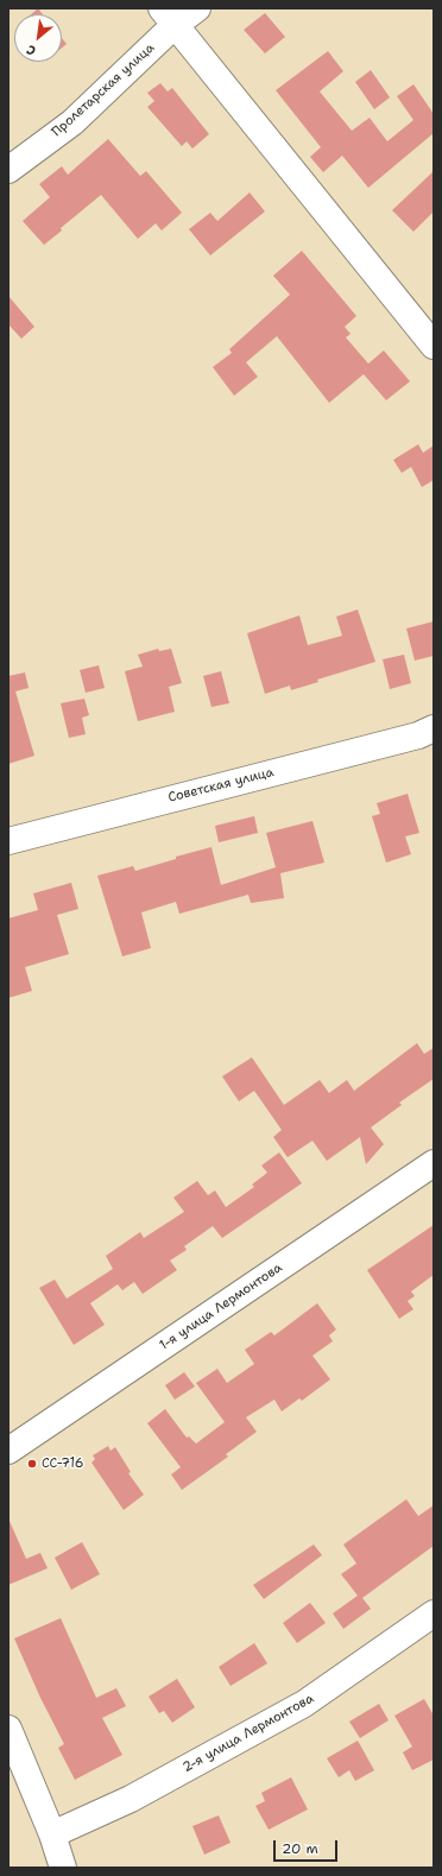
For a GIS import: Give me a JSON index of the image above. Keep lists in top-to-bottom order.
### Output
{
  "streets": {
    "street": [
      "Пролетарская улица",
      "Советская улица",
      "1-я улица Лермонтова",
      "2-я улица Лермонтова"
    ]
  },
  "places": ["СС-716"],
  "scale_bar": "20 m",
  "north": "bottom left"
}
